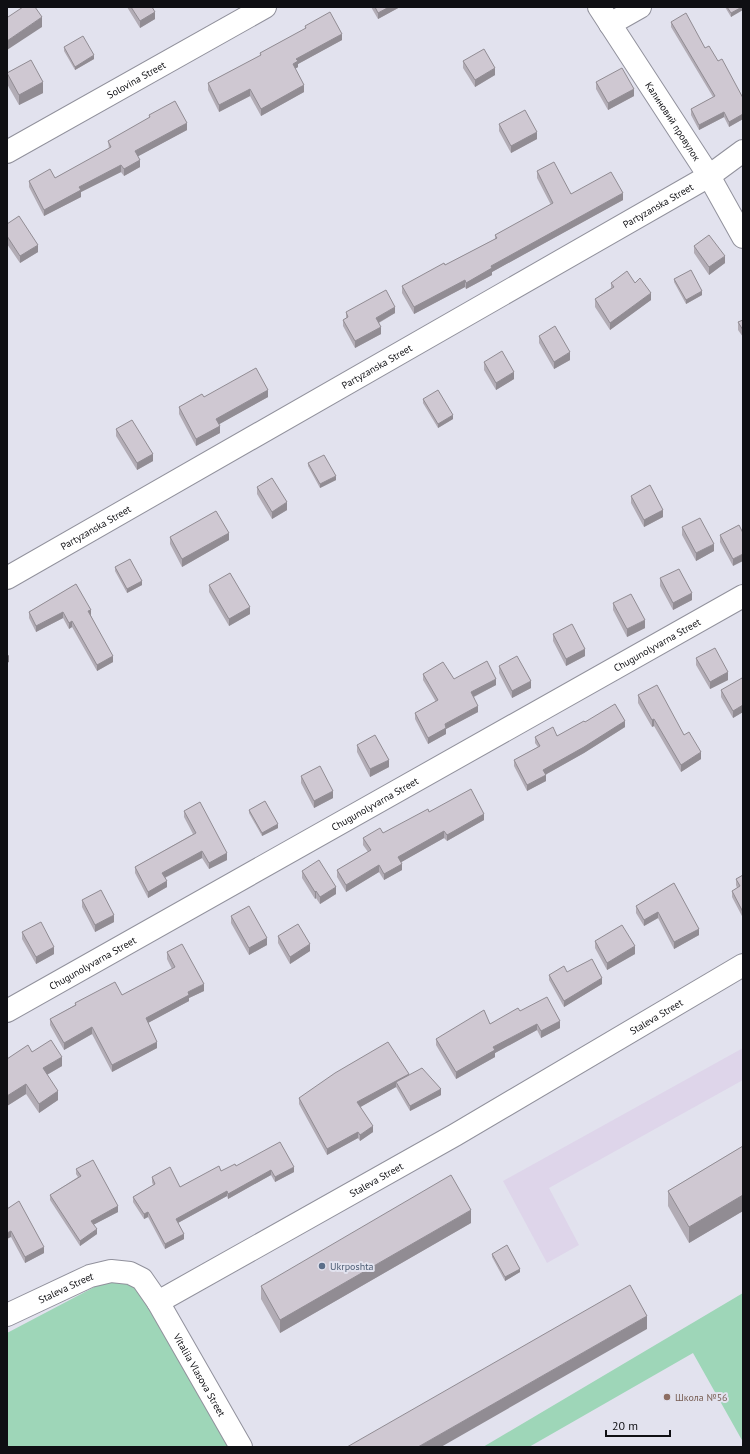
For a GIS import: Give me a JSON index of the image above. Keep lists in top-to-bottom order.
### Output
{
  "streets": {
    "street": [
      "Solovina Street",
      "Калиновий провулок",
      "Partyzanska Street",
      "Chugunolyvarna Street",
      "Staleva Street",
      "Vitaliia Vlasova Street"
    ]
  },
  "crossings": [
    ["Калиновий провулок", "Partyzanska Street"],
    ["Staleva Street", "Vitaliia Vlasova Street"]
  ],
  "places": ["Ukrposhta", "Школа №56"],
  "scale_bar": "20 m"
}
